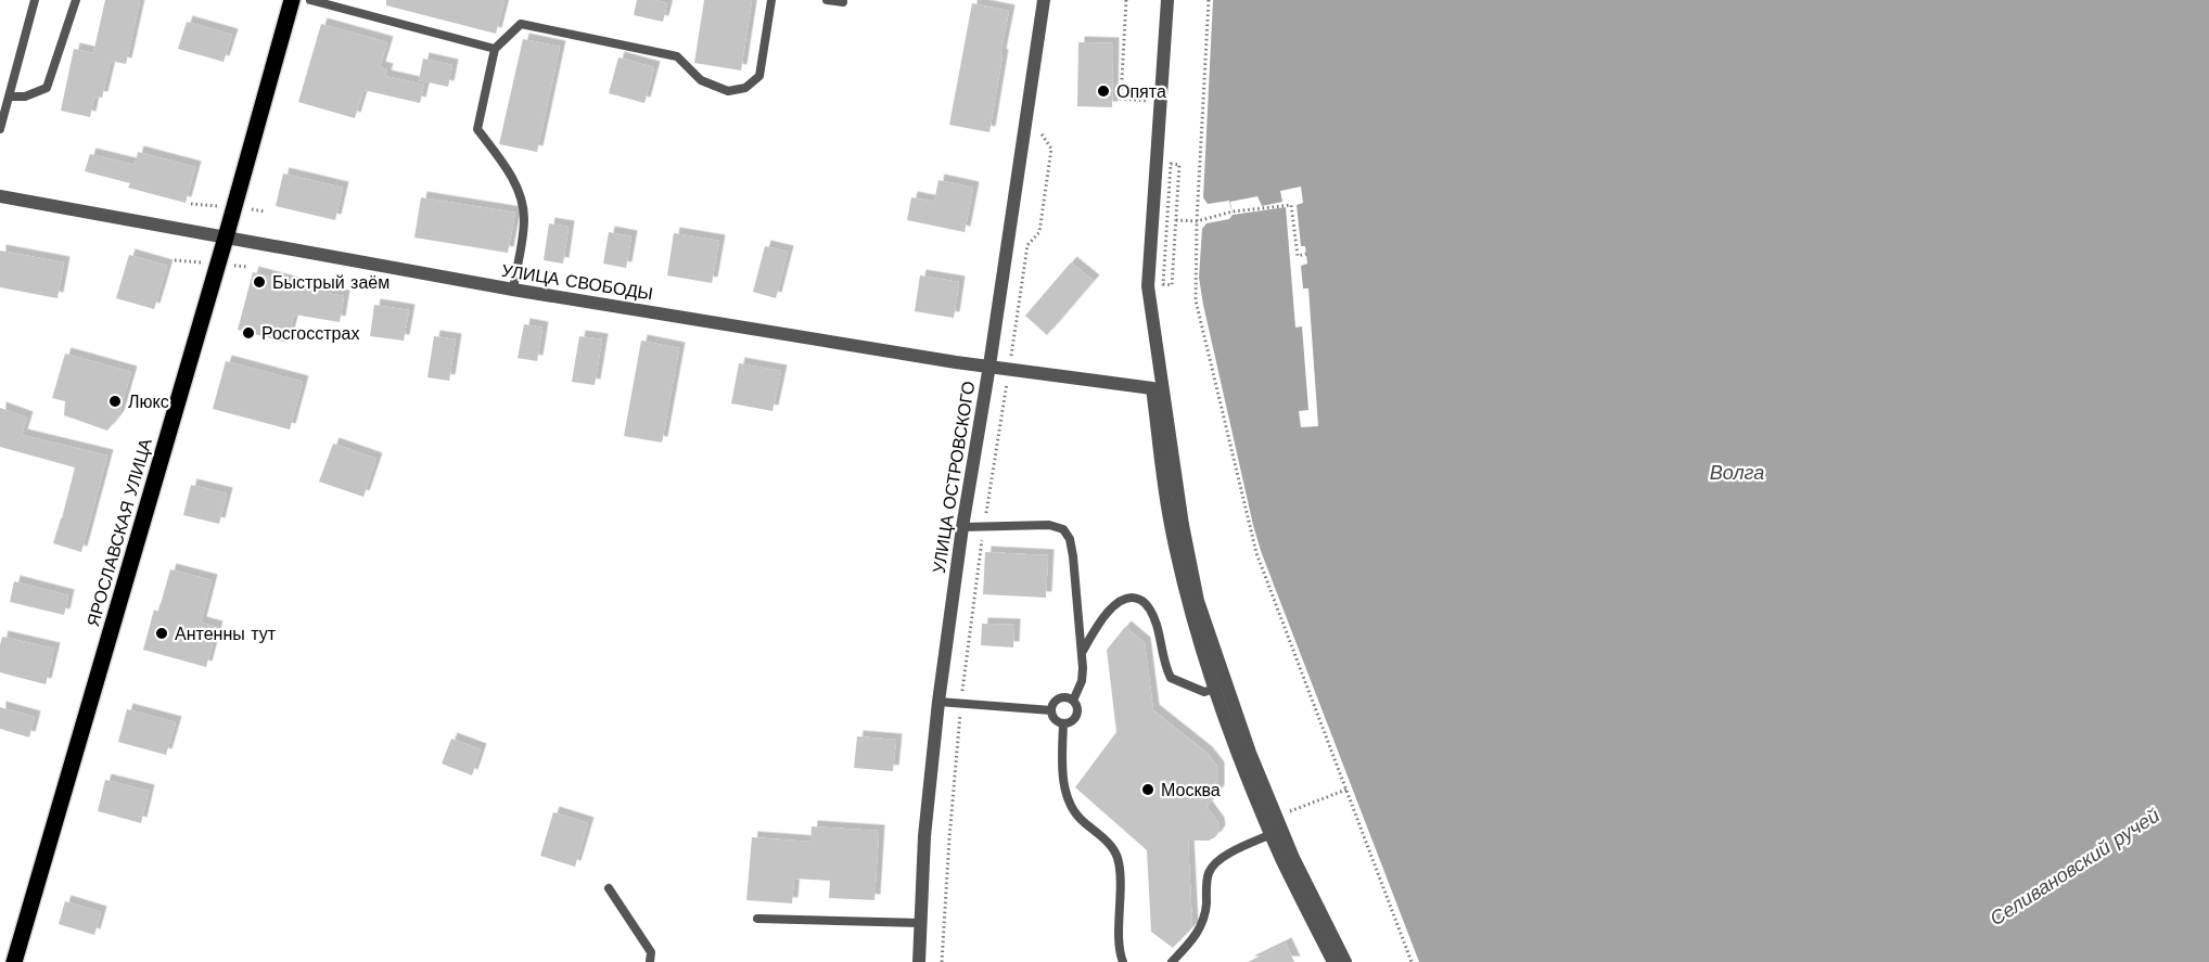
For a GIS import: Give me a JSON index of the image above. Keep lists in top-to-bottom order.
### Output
{
  "streets": {
    "main road": ["ЯРОСЛАВСКАЯ УЛИЦА"],
    "street": ["УЛИЦА СВОБОДЫ", "УЛИЦА ОСТРОВСКОГО"]
  },
  "crossings": [
    ["УЛИЦА СВОБОДЫ", "УЛИЦА ОСТРОВСКОГО"],
    ["УЛИЦА СВОБОДЫ", "ЯРОСЛАВСКАЯ УЛИЦА"]
  ],
  "water": ["Волга", "Селивановский ручей"],
  "places": [
    "Опята",
    "Быстрый заём",
    "Росгосстрах",
    "Люкс",
    "Антенны тут",
    "Москва"
  ]
}
